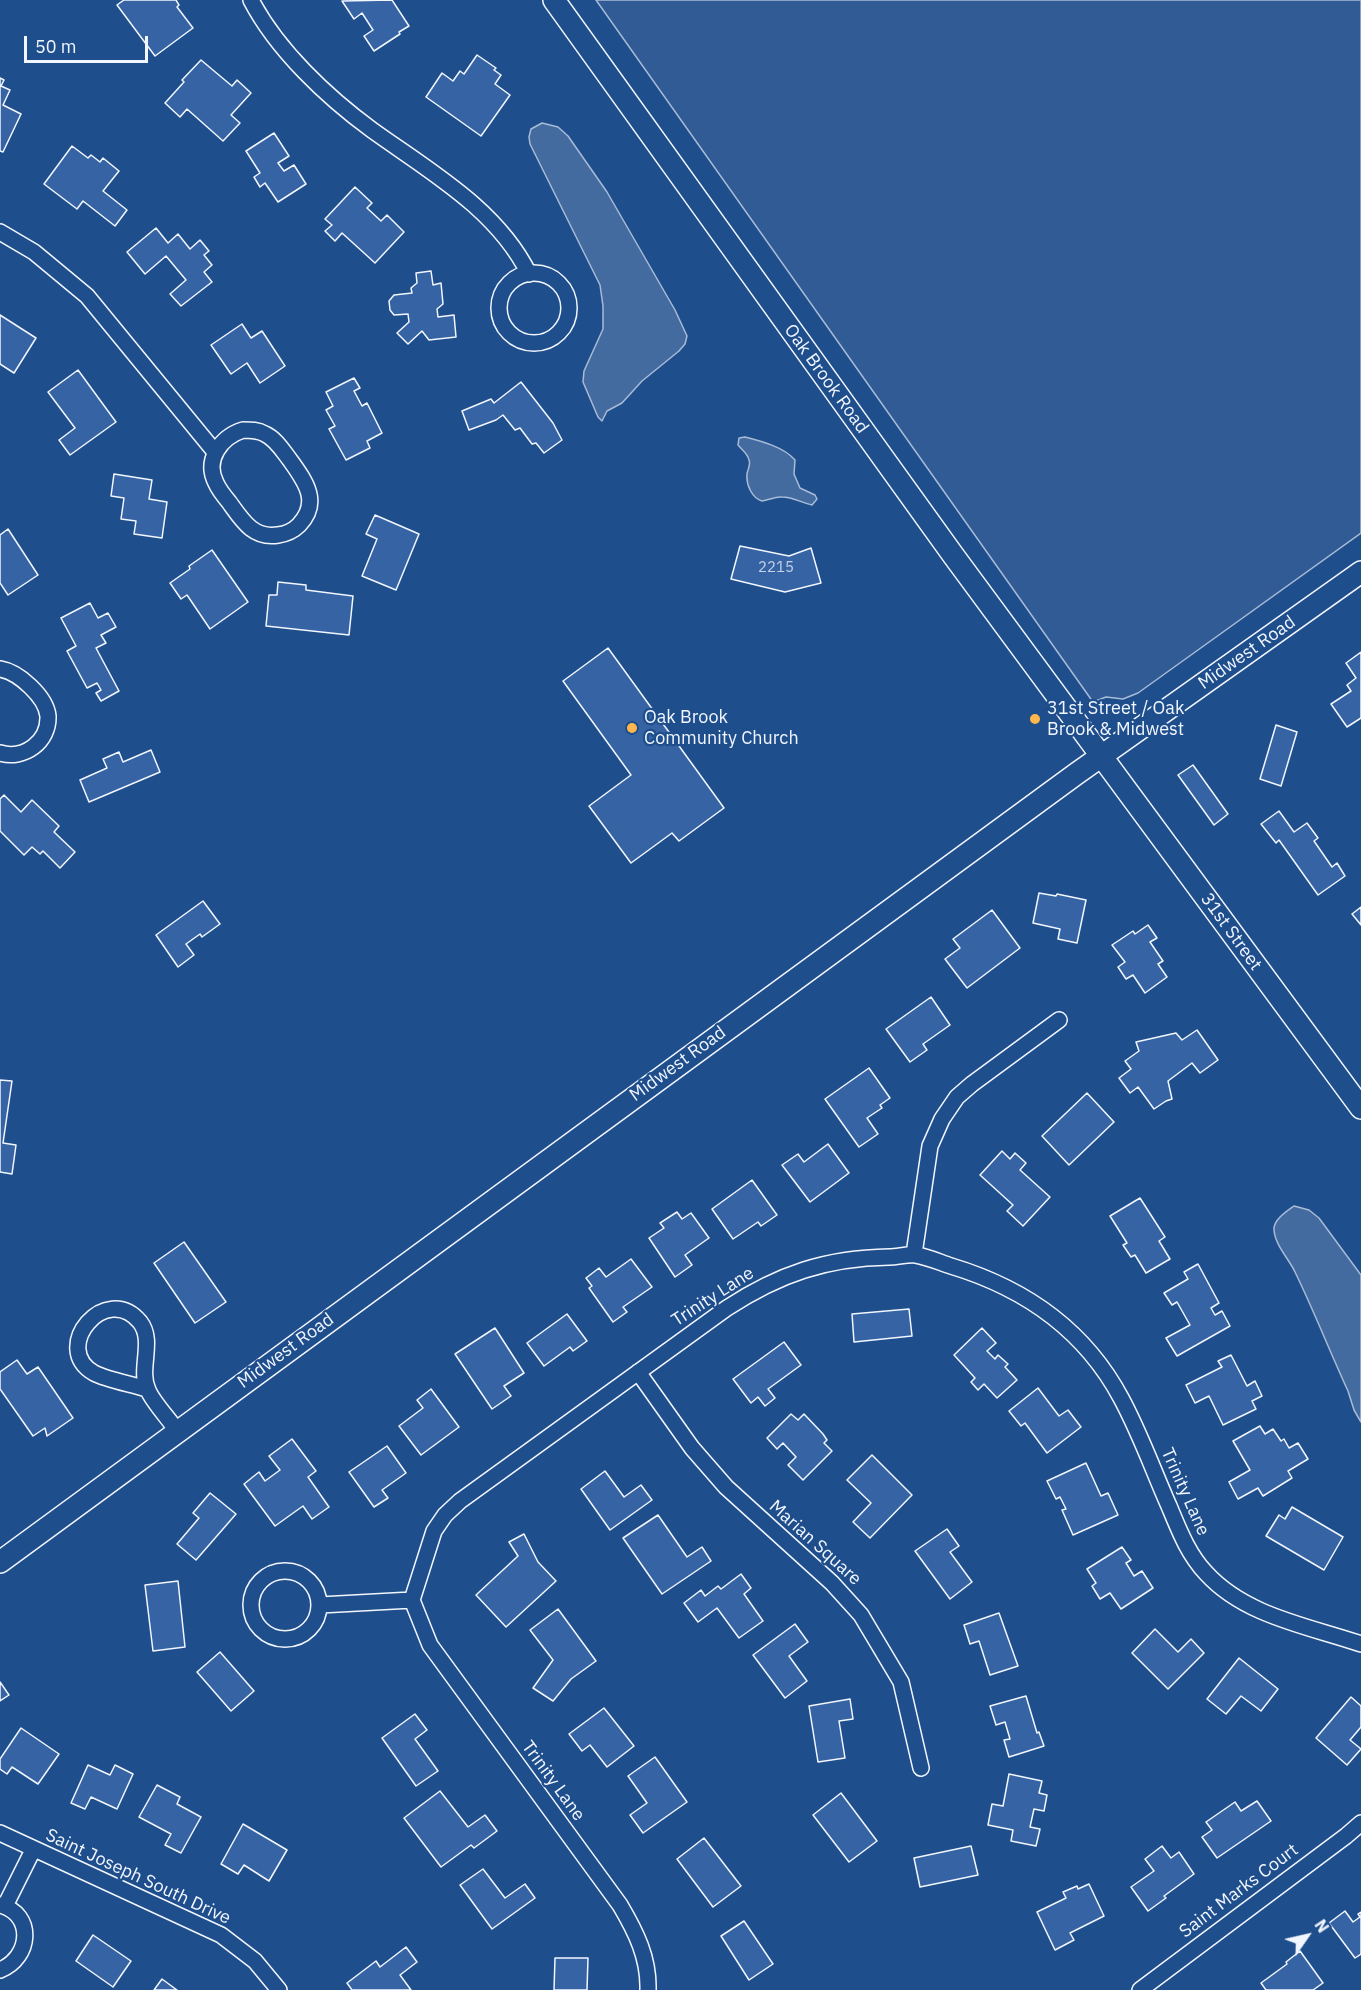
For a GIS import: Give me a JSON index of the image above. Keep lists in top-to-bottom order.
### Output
{
  "streets": {
    "main road": ["Oak Brook Road", "Midwest Road", "31st Street"],
    "street": [
      "Trinity Lane",
      "Marian Square",
      "Saint Joseph South Drive",
      "Saint Marks Court"
    ]
  },
  "crossings": [
    ["Oak Brook Road", "Midwest Road"],
    ["Oak Brook Road", "31st Street"],
    ["Midwest Road", "31st Street"],
    ["Trinity Lane", "Marian Square"]
  ],
  "places": ["31st Street / Oak Brook & Midwest", "Oak Brook Community Church"],
  "house_numbers": ["2215"],
  "scale_bar": "50 m",
  "north": "top right"
}
